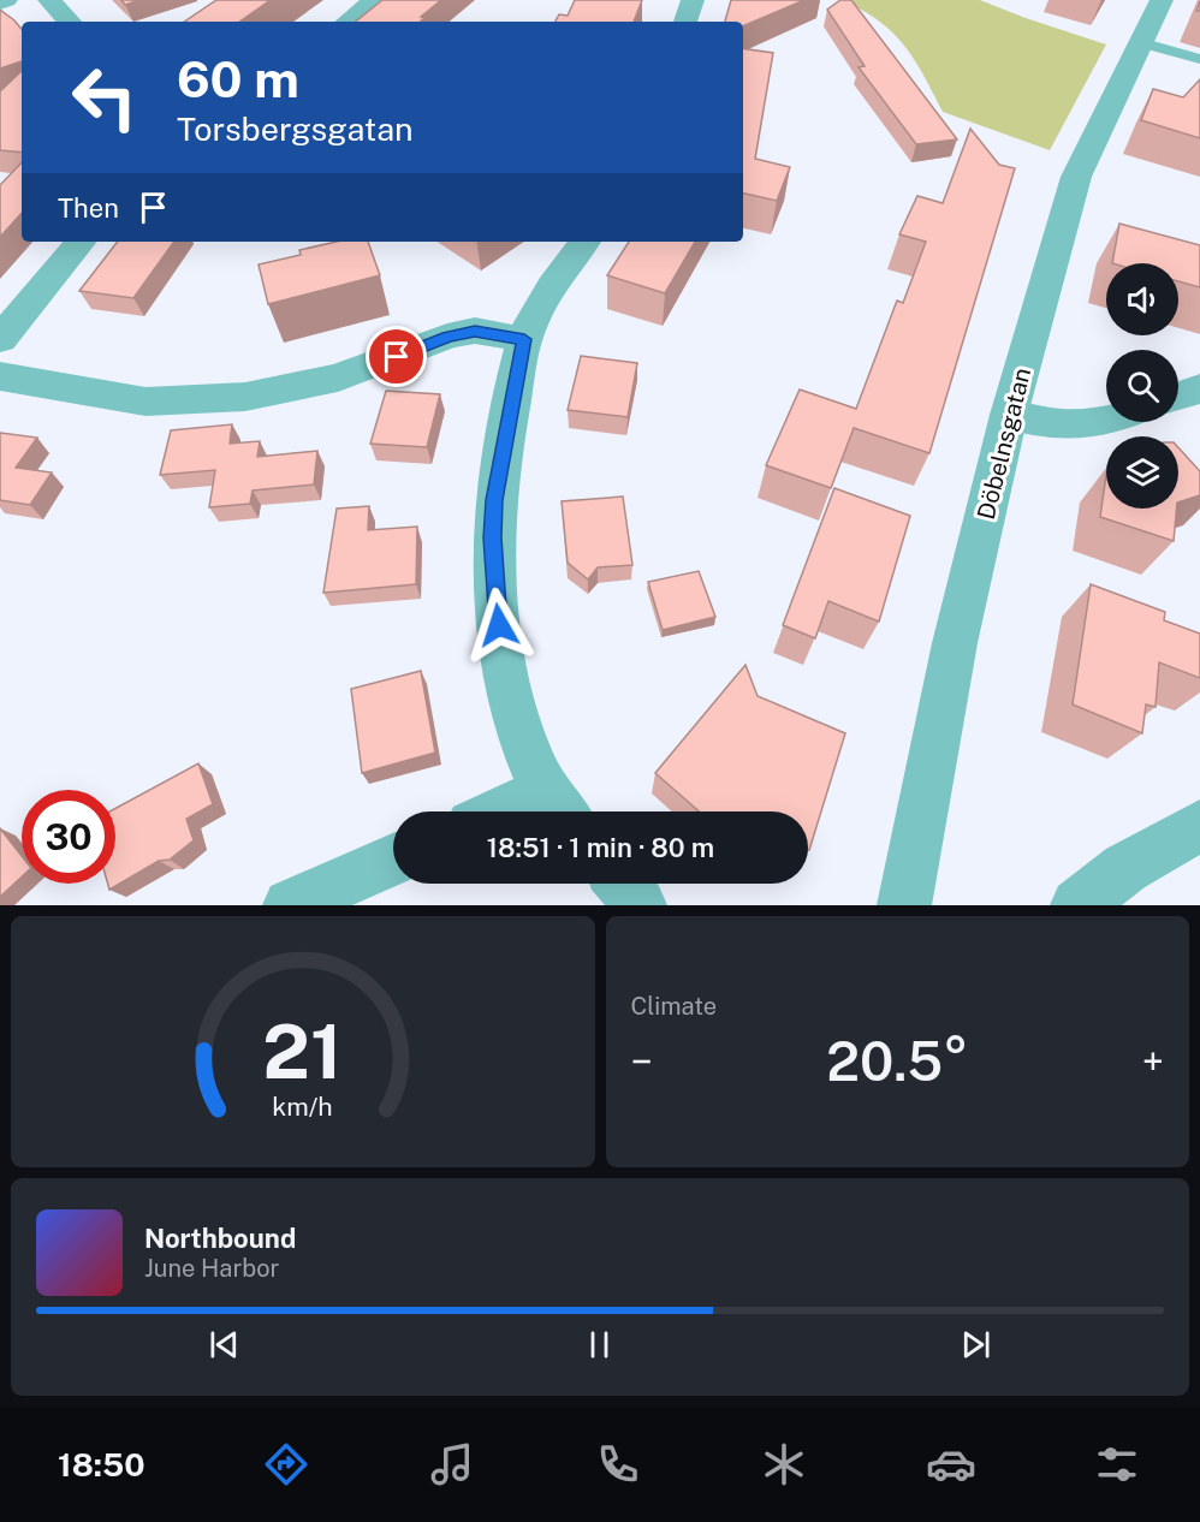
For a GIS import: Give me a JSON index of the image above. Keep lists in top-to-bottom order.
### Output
{
  "streets": {
    "street": ["Döbelnsgatan"]
  },
  "page": {
    "turn": ["60 m", "Torsbergsgatan"],
    "then": "Then",
    "limit": "30",
    "trip": "18:51 · 1 min · 80 m",
    "tile": "Climate",
    "heat": ["−", "20.5°", "+"],
    "song": ["Northbound", "June Harbor"],
    "tabs": "18:50",
    "gauge": ["21", "km/h"]
  }
}
